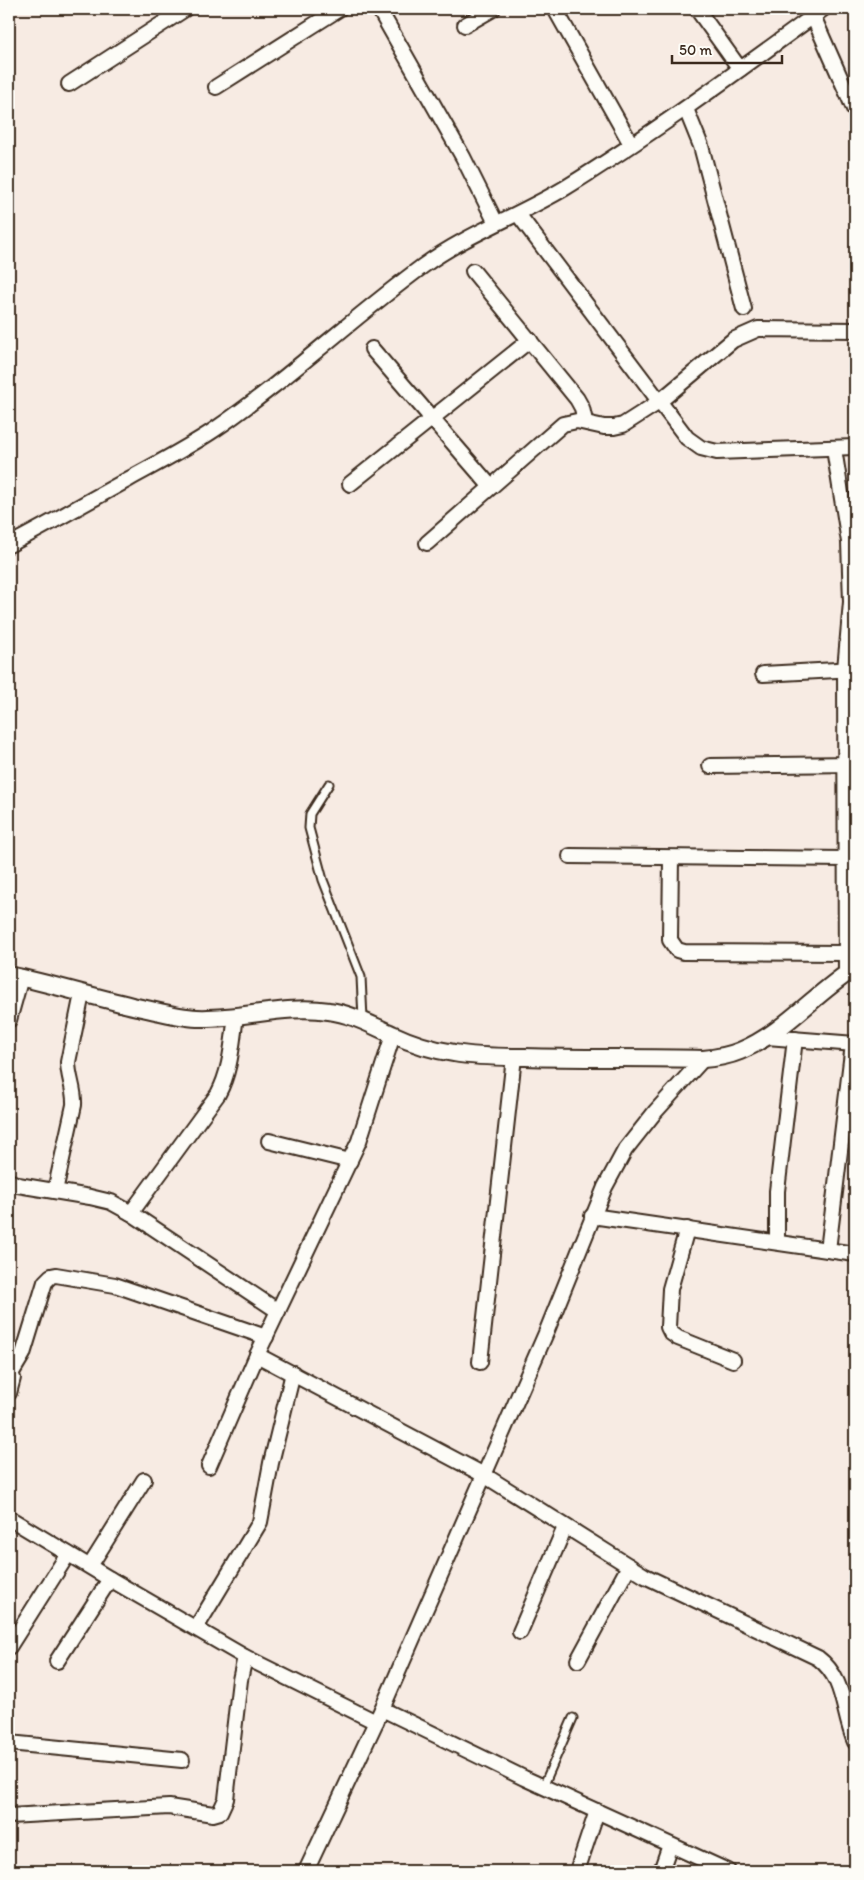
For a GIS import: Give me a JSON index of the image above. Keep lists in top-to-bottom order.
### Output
{
  "scale_bar": "50 m"
}
